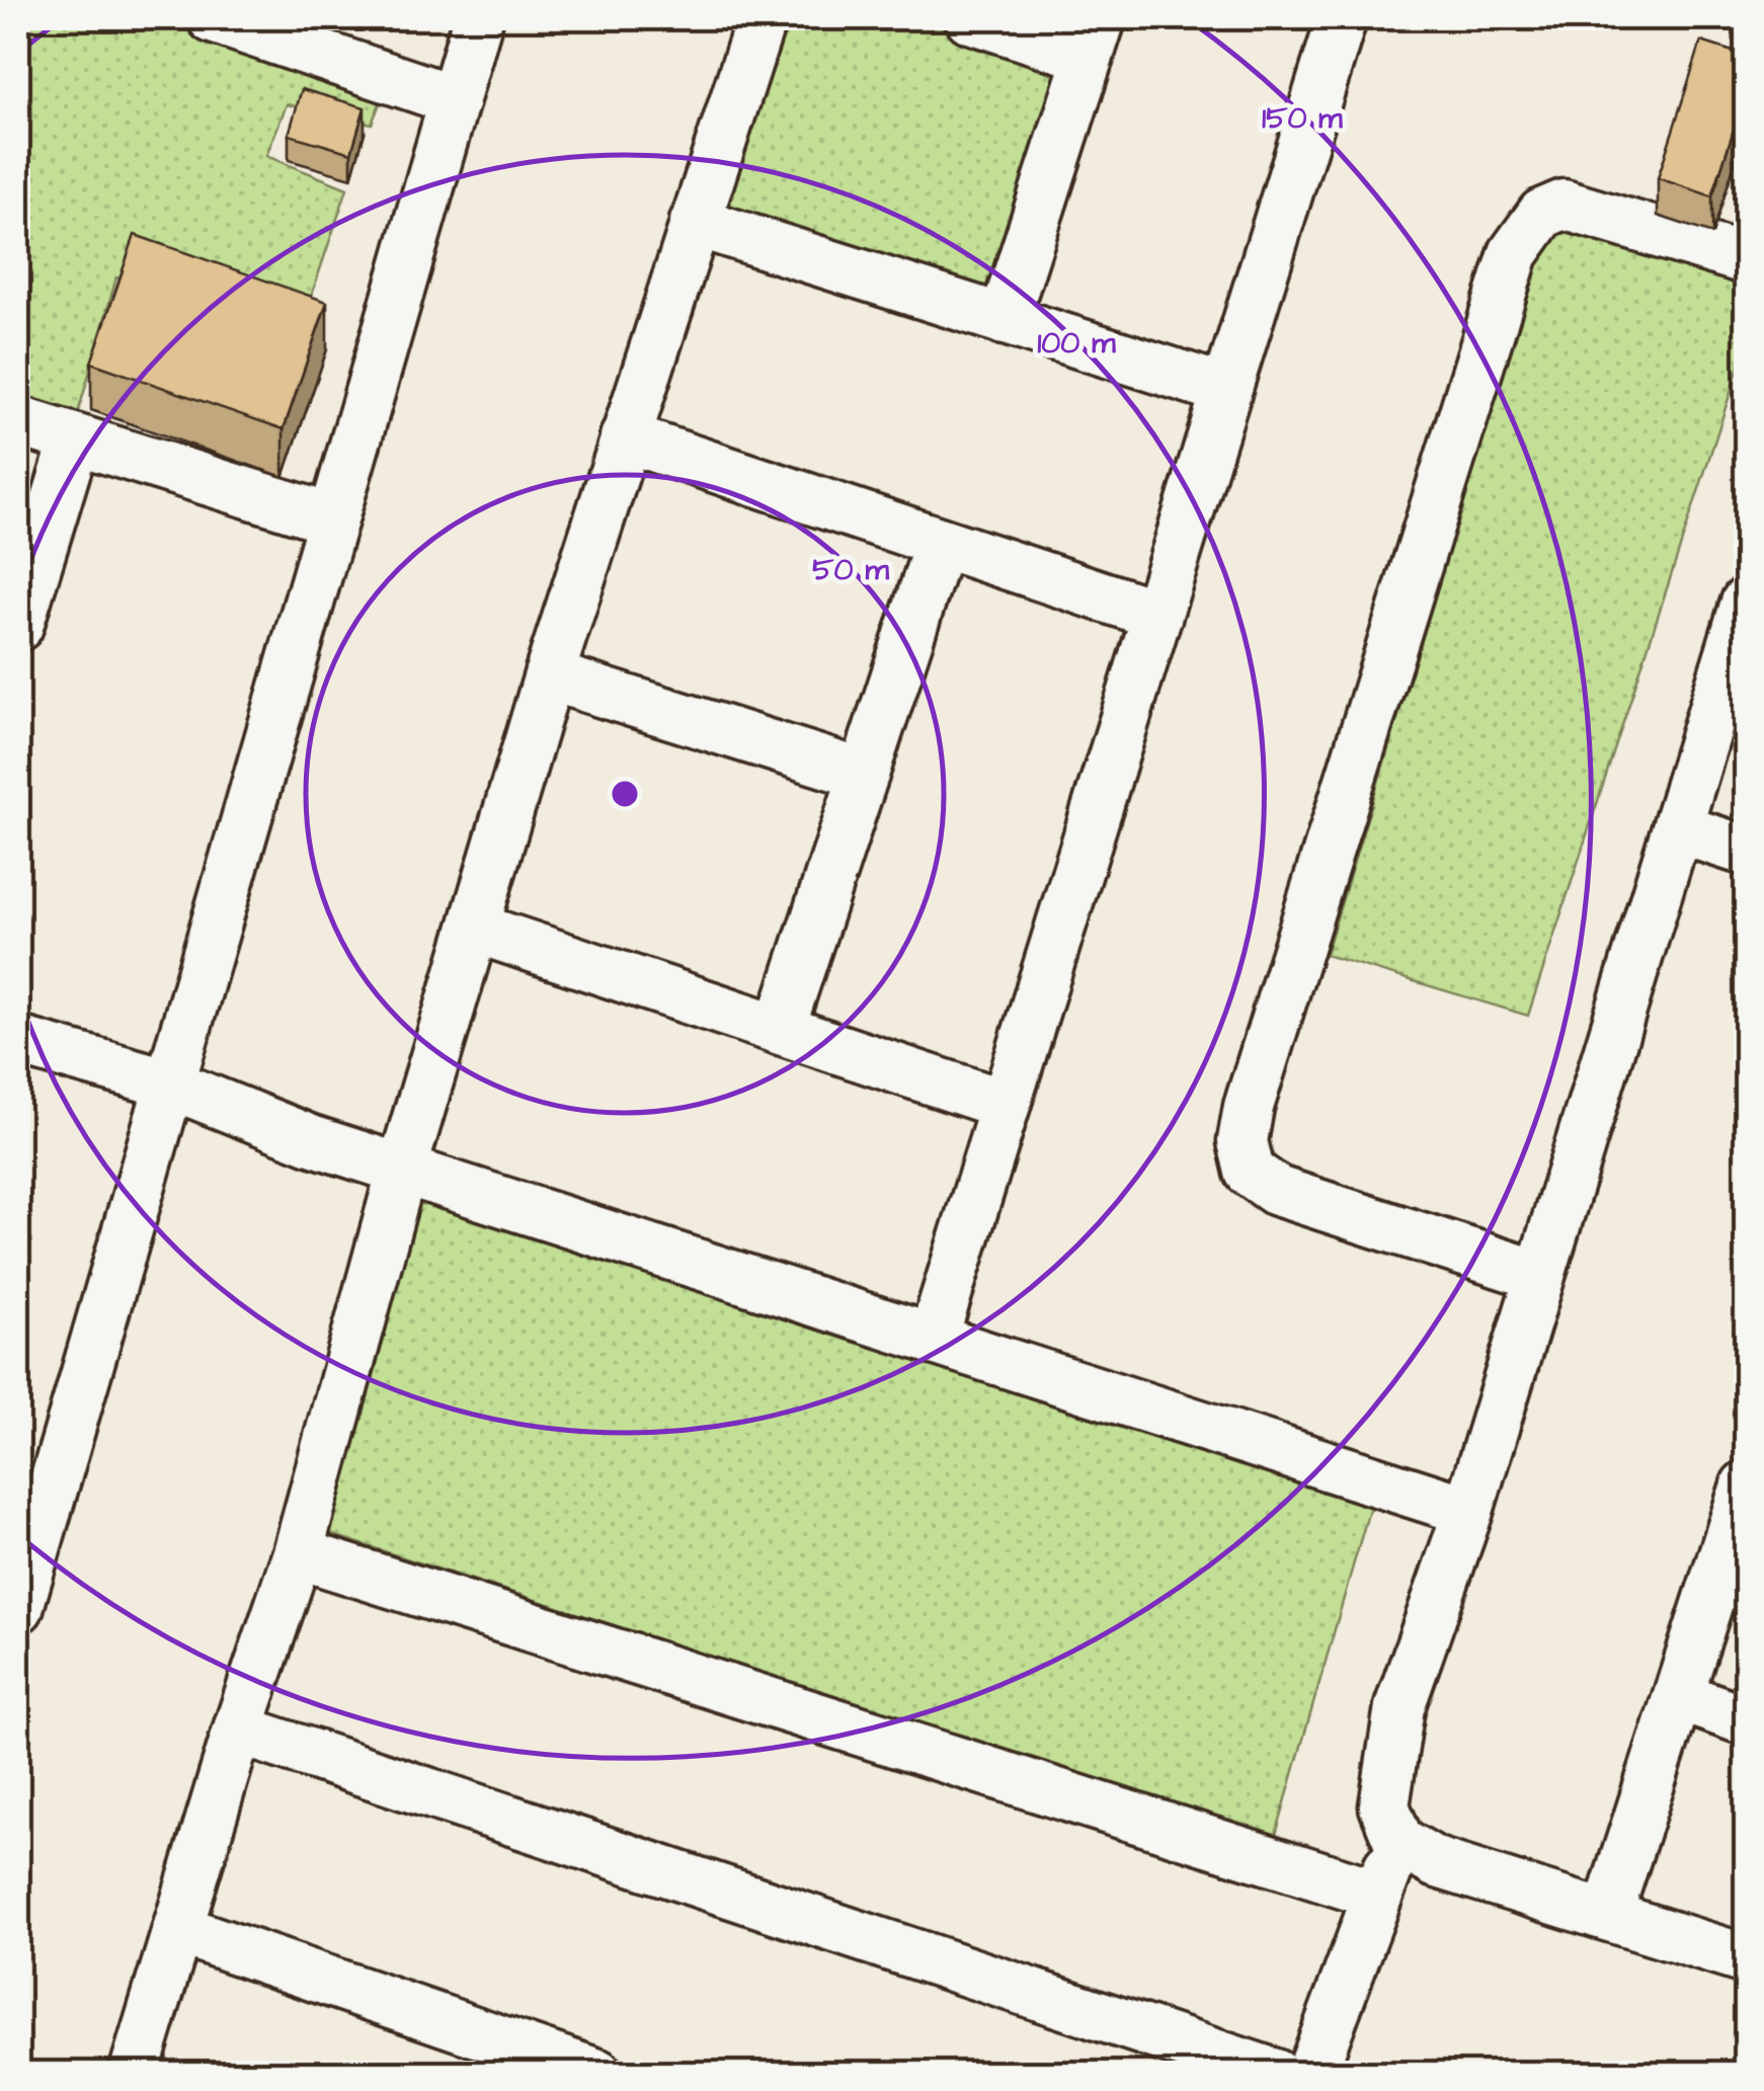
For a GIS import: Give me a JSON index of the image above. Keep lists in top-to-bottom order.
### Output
{
  "rings": ["150 m", "100 m", "50 m"]
}
